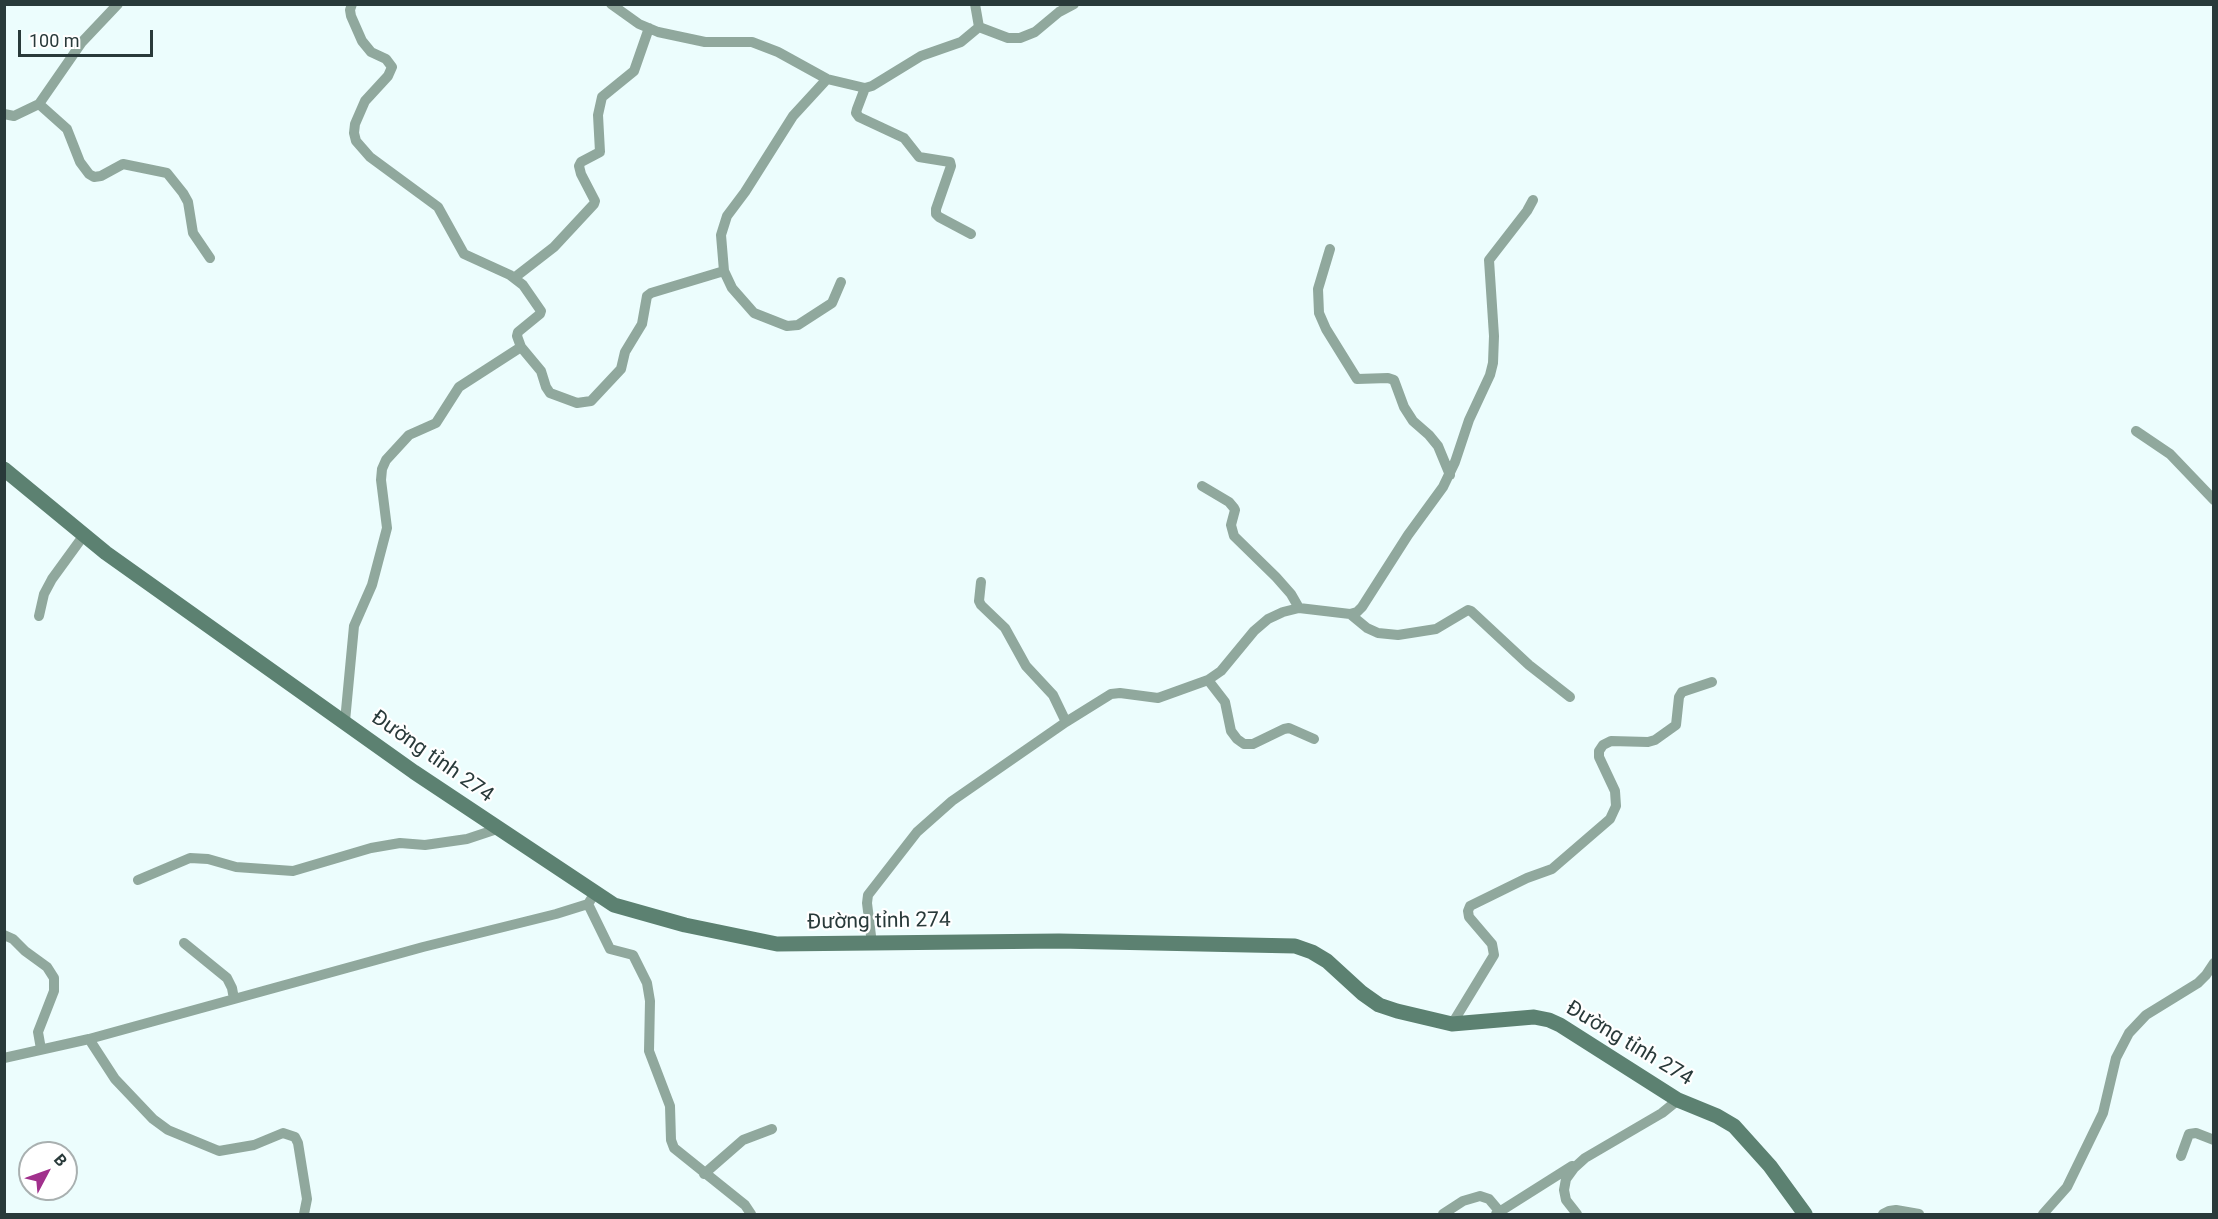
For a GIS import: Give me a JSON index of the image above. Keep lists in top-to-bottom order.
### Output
{
  "streets": {
    "main road": ["Đường tỉnh 274"]
  },
  "scale_bar": "100 m",
  "north": "top right"
}
